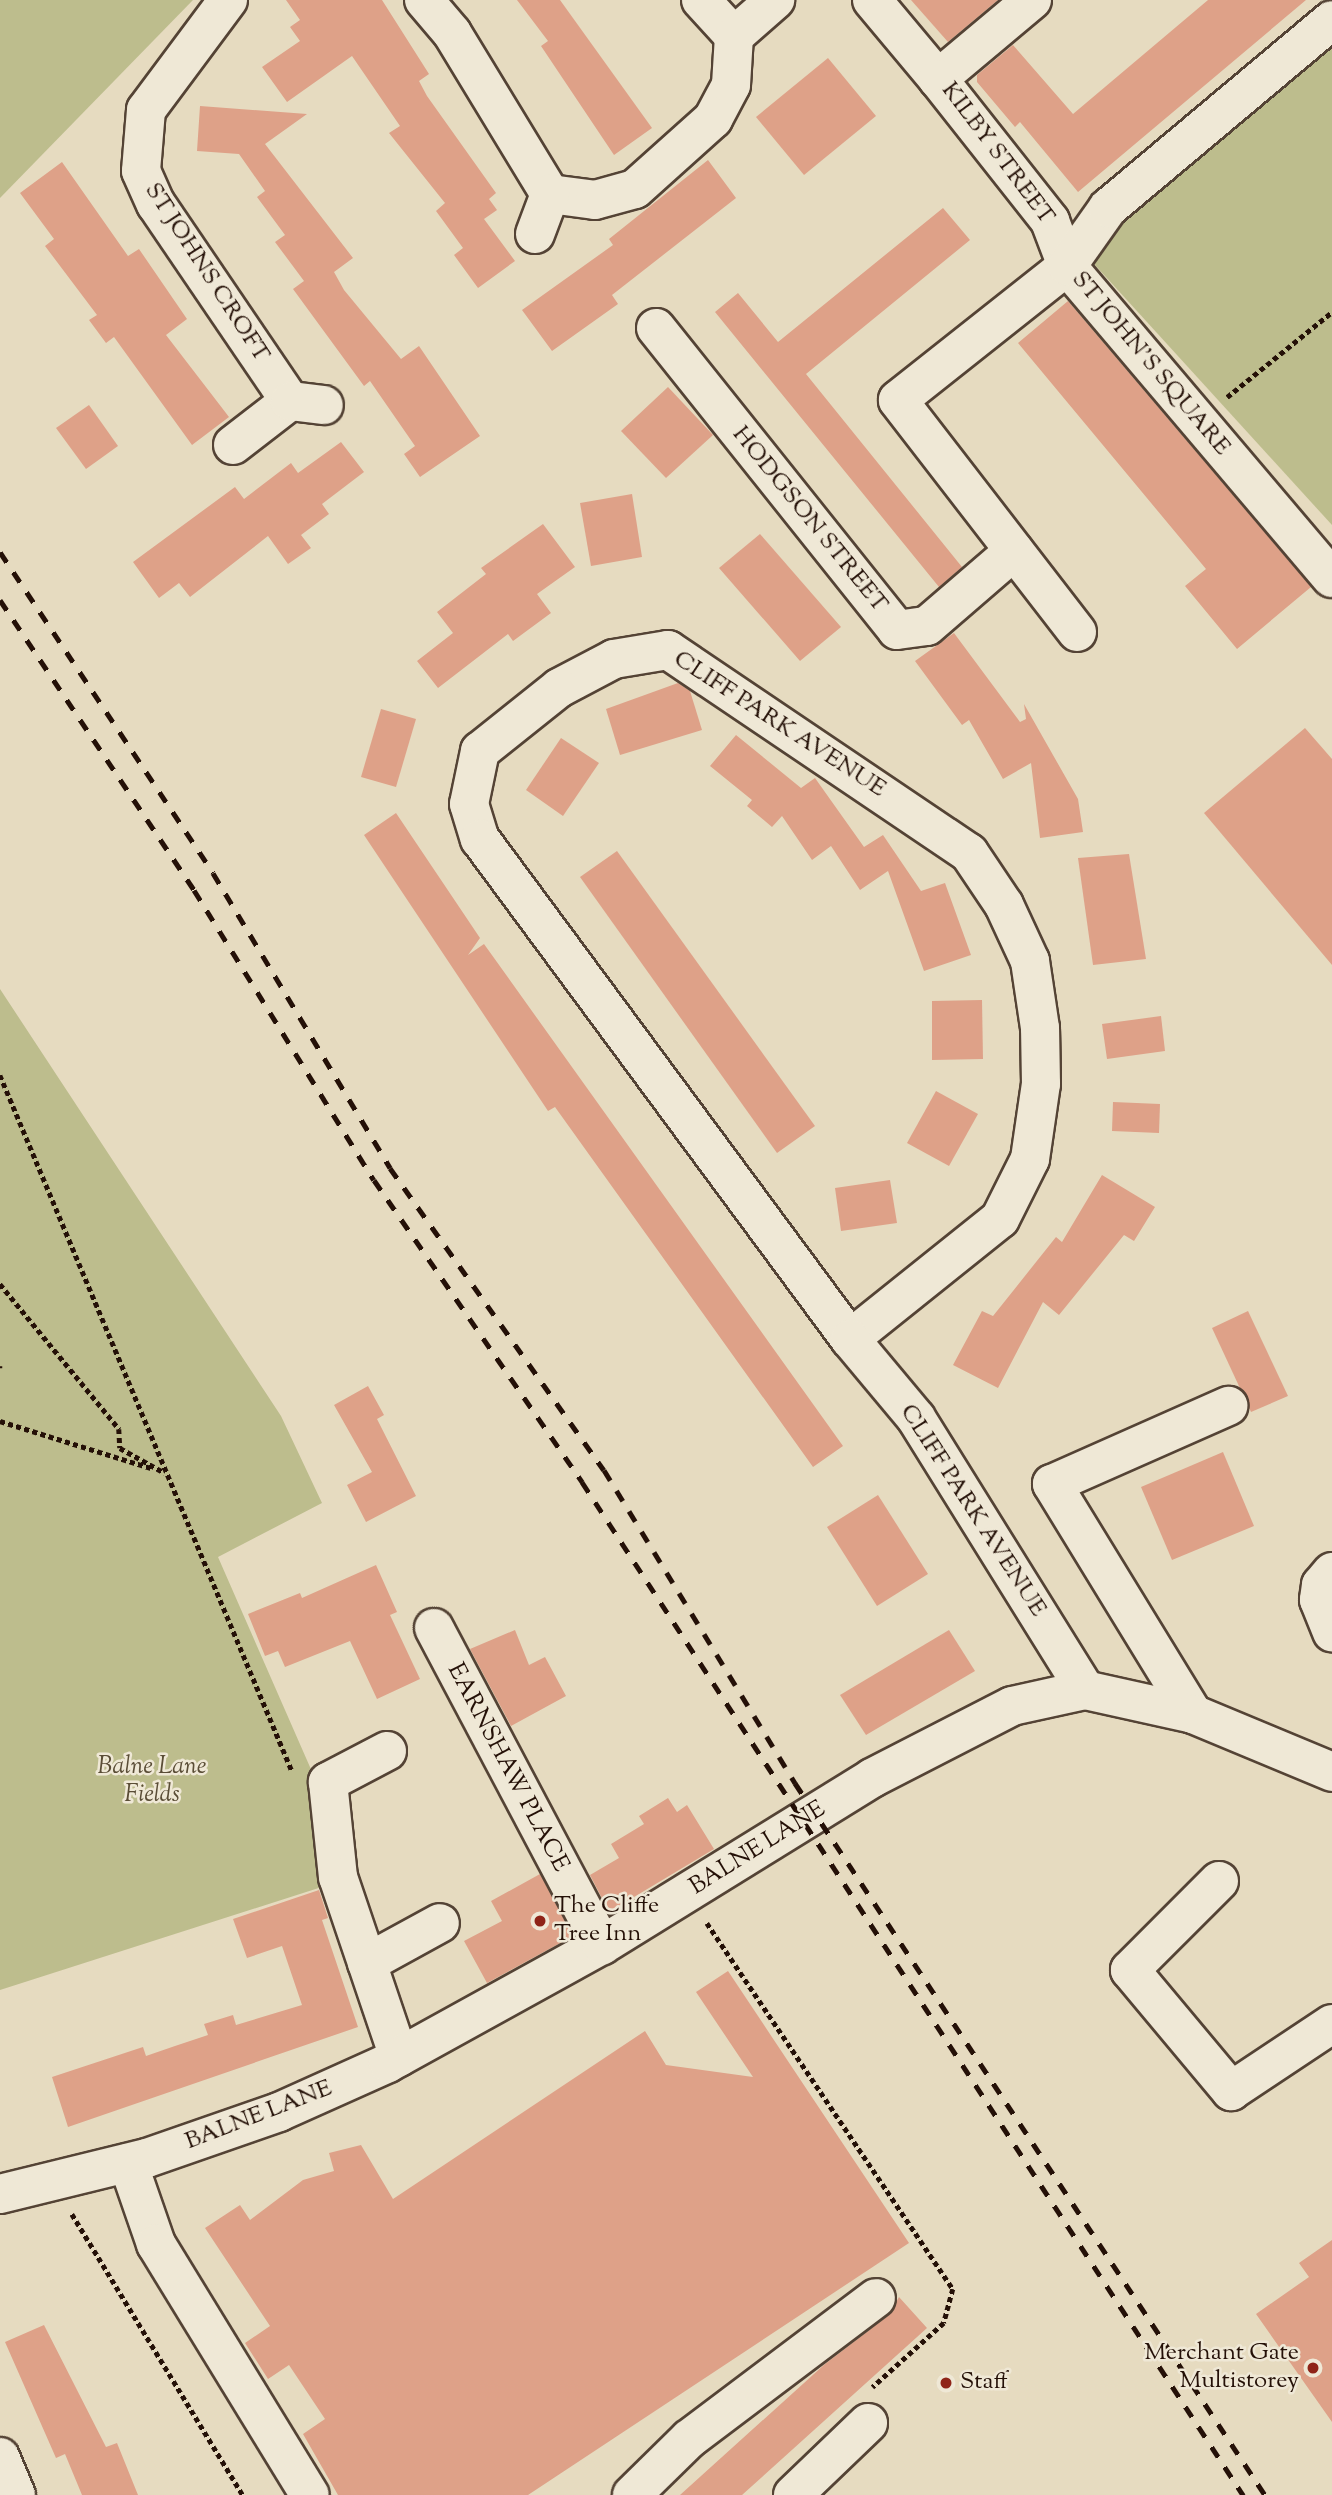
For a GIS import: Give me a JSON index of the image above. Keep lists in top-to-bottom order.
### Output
{
  "streets": {
    "street": [
      "KILBY STREET",
      "ST JOHNS CROFT",
      "ST JOHN'S SQUARE",
      "HODGSON STREET",
      "CLIFF PARK AVENUE",
      "EARNSHAW PLACE",
      "BALNE LANE"
    ]
  },
  "crossings": [
    ["KILBY STREET", "ST JOHN'S SQUARE"],
    ["CLIFF PARK AVENUE", "BALNE LANE"],
    ["EARNSHAW PLACE", "BALNE LANE"]
  ],
  "parks": ["Balne Lane Fields"],
  "places": ["The Cliffe Tree Inn", "Merchant Gate Multistorey", "Staff"]
}
